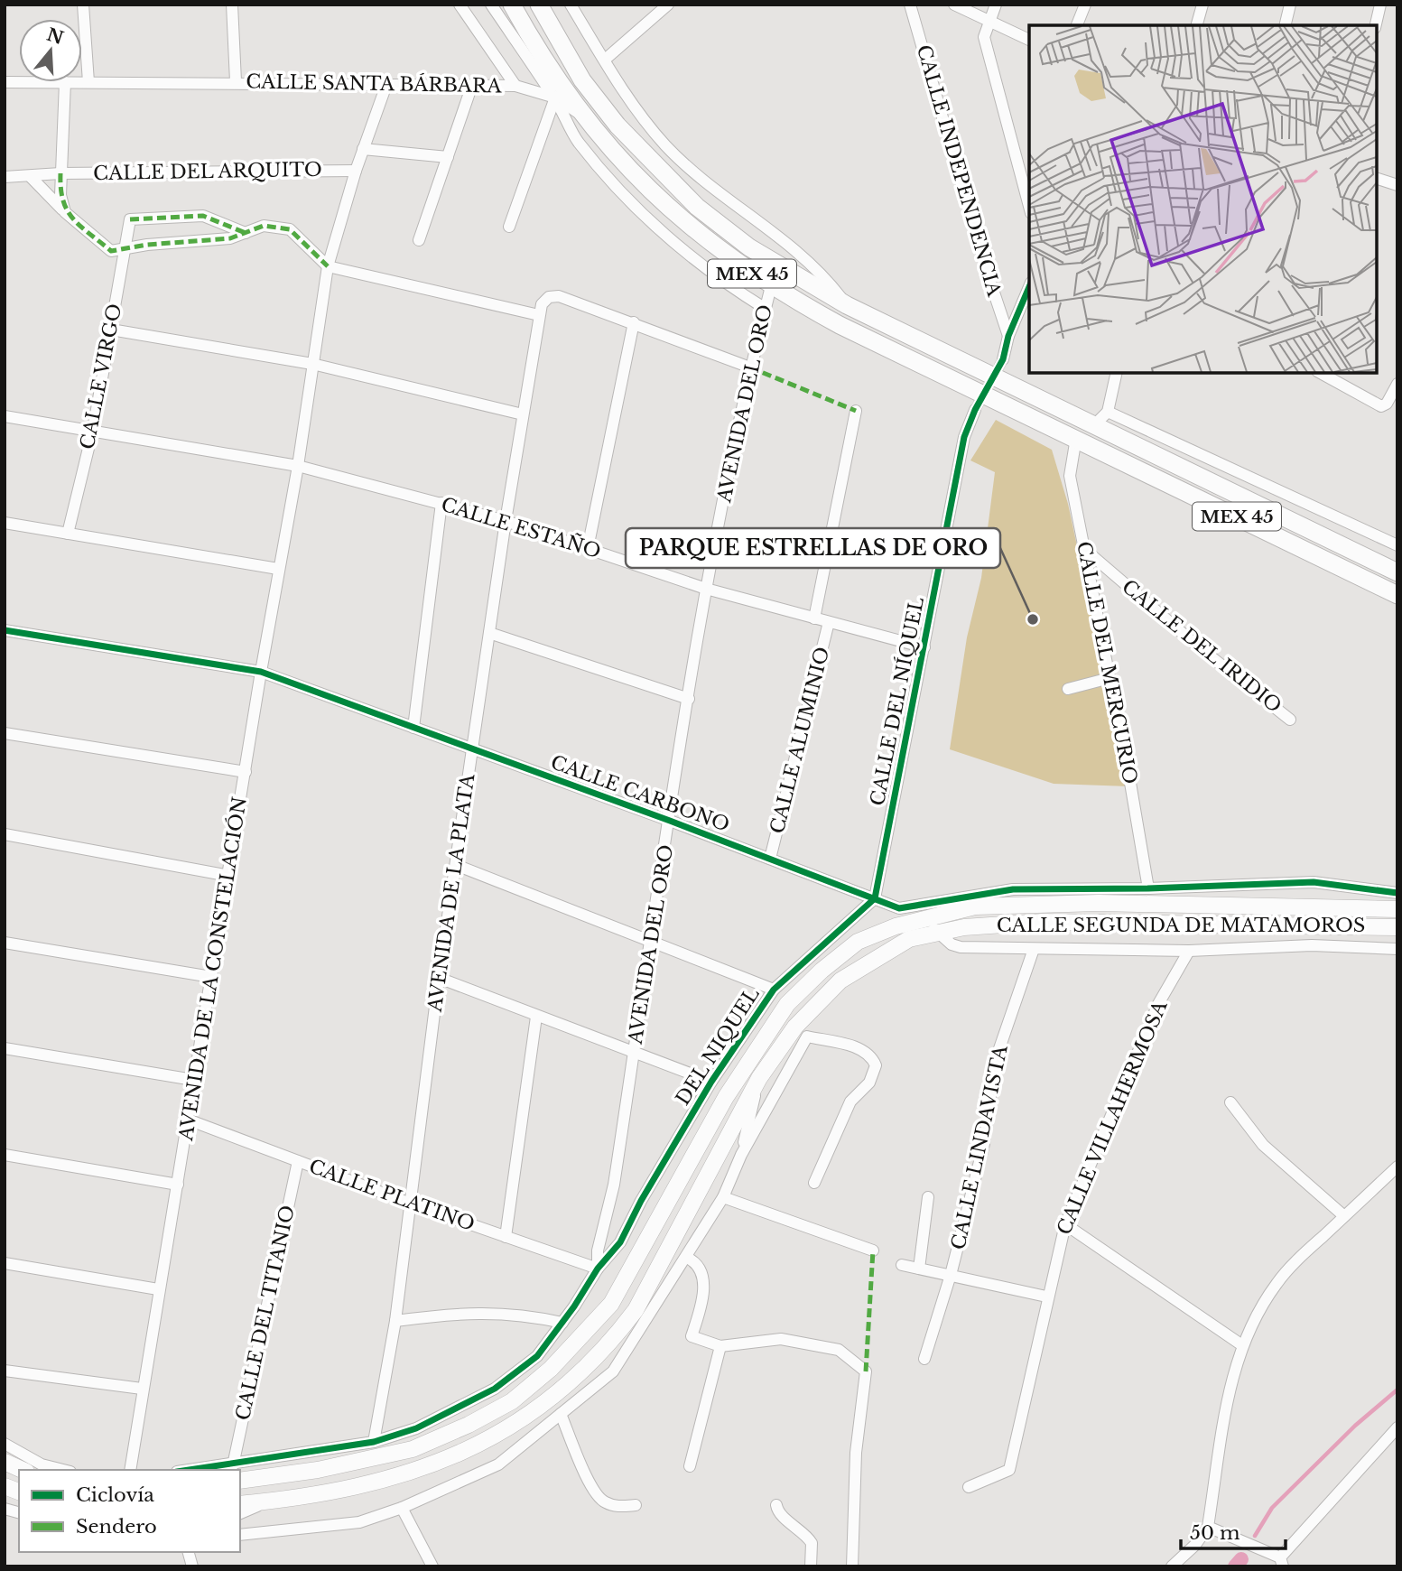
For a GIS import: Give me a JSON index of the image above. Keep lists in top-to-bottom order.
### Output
{
  "streets": {
    "main road": ["MEX 45", "CALLE SEGUNDA DE MATAMOROS"],
    "street": [
      "CALLE SANTA BÁRBARA",
      "CALLE INDEPENDENCIA",
      "CALLE DEL ARQUITO",
      "CALLE VIRGO",
      "AVENIDA DEL ORO",
      "CALLE ESTAÑO",
      "CALLE DEL IRIDIO",
      "CALLE DEL MERCURIO",
      "CALLE DEL NÍQUEL",
      "CALLE ALUMINIO",
      "CALLE CARBONO",
      "AVENIDA DE LA PLATA",
      "AVENIDA DE LA CONSTELACIÓN",
      "DEL NIQUEL",
      "CALLE VILLAHERMOSA",
      "CALLE LINDAVISTA",
      "CALLE PLATINO",
      "CALLE DEL TITANIO"
    ]
  },
  "crossings": [
    ["CALLE SANTA BÁRBARA", "MEX 45"],
    ["CALLE SANTA BÁRBARA", "AVENIDA DE LA CONSTELACIÓN"],
    ["CALLE DEL ARQUITO", "AVENIDA DE LA CONSTELACIÓN"],
    ["MEX 45", "AVENIDA DEL ORO"],
    ["MEX 45", "CALLE DEL MERCURIO"],
    ["CALLE VIRGO", "CALLE ESTAÑO"],
    ["AVENIDA DEL ORO", "CALLE ESTAÑO"],
    ["AVENIDA DEL ORO", "CALLE CARBONO"],
    ["AVENIDA DEL ORO", "DEL NIQUEL"],
    ["AVENIDA DEL ORO", "CALLE PLATINO"],
    ["CALLE ESTAÑO", "CALLE DEL NÍQUEL"],
    ["CALLE ESTAÑO", "CALLE ALUMINIO"],
    ["CALLE ESTAÑO", "AVENIDA DE LA PLATA"],
    ["CALLE ESTAÑO", "AVENIDA DE LA CONSTELACIÓN"],
    ["CALLE DEL IRIDIO", "CALLE DEL MERCURIO"],
    ["CALLE DEL NÍQUEL", "CALLE CARBONO"],
    ["CALLE DEL NÍQUEL", "DEL NIQUEL"],
    ["CALLE ALUMINIO", "CALLE CARBONO"],
    ["CALLE CARBONO", "AVENIDA DE LA PLATA"],
    ["CALLE CARBONO", "CALLE SEGUNDA DE MATAMOROS"],
    ["CALLE CARBONO", "AVENIDA DE LA CONSTELACIÓN"],
    ["CALLE CARBONO", "DEL NIQUEL"],
    ["AVENIDA DE LA PLATA", "DEL NIQUEL"],
    ["AVENIDA DE LA PLATA", "CALLE PLATINO"],
    ["AVENIDA DE LA CONSTELACIÓN", "CALLE PLATINO"],
    ["DEL NIQUEL", "CALLE PLATINO"],
    ["DEL NIQUEL", "CALLE DEL TITANIO"],
    ["CALLE PLATINO", "CALLE DEL TITANIO"]
  ],
  "places": ["PARQUE ESTRELLAS DE ORO"],
  "legend": ["Ciclovía", "Sendero"],
  "scale_bar": "50 m",
  "north": "top"
}
